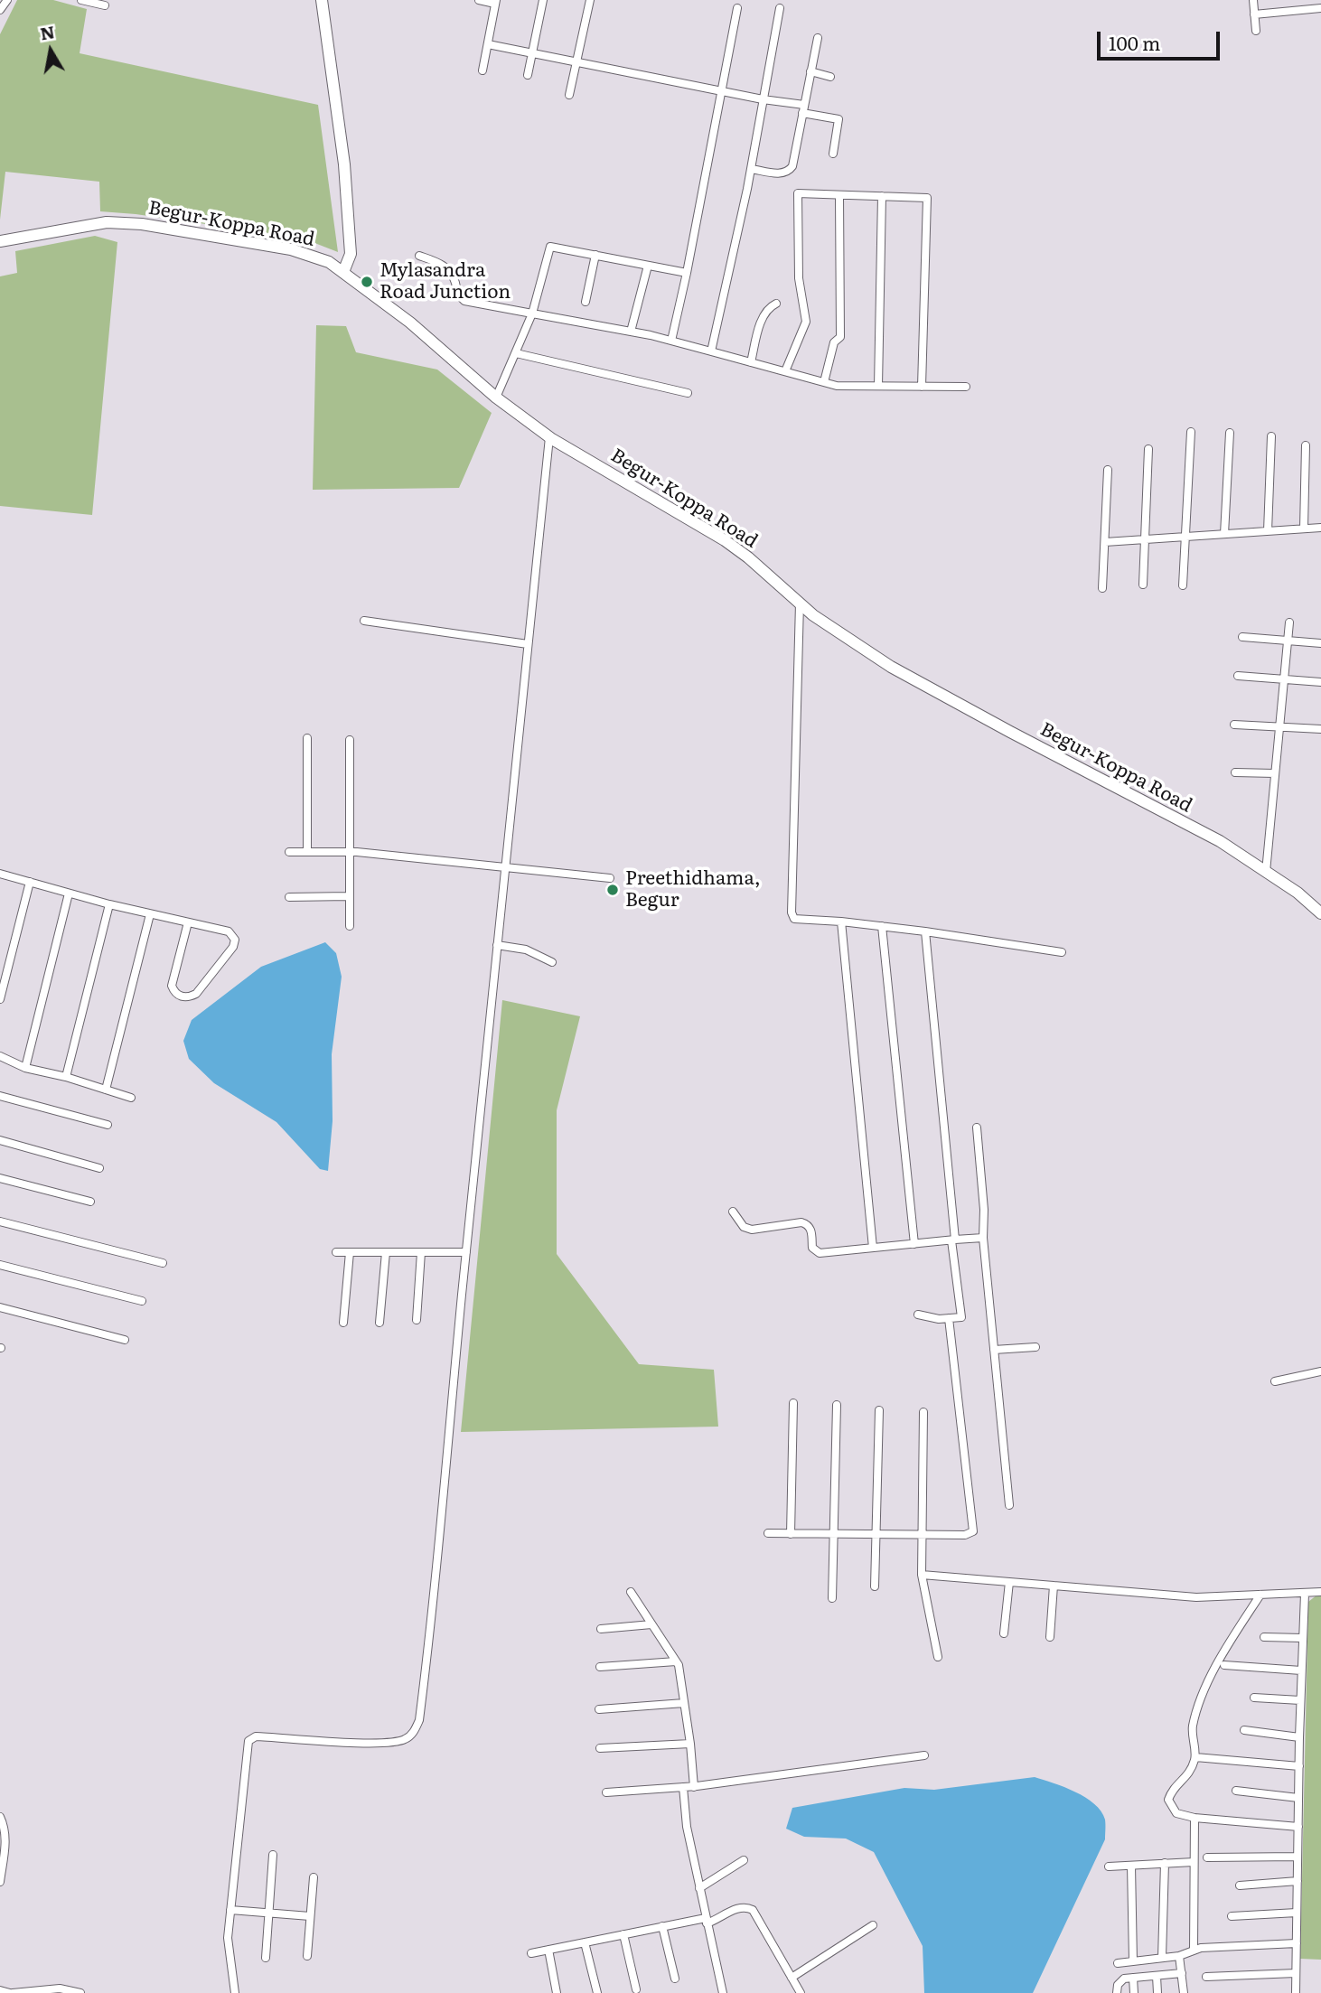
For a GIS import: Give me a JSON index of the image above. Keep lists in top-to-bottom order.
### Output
{
  "streets": {
    "main road": ["Begur-Koppa Road"]
  },
  "places": ["Mylasandra Road Junction", "Preethidhama, Begur"],
  "scale_bar": "100 m",
  "north": "top"
}
